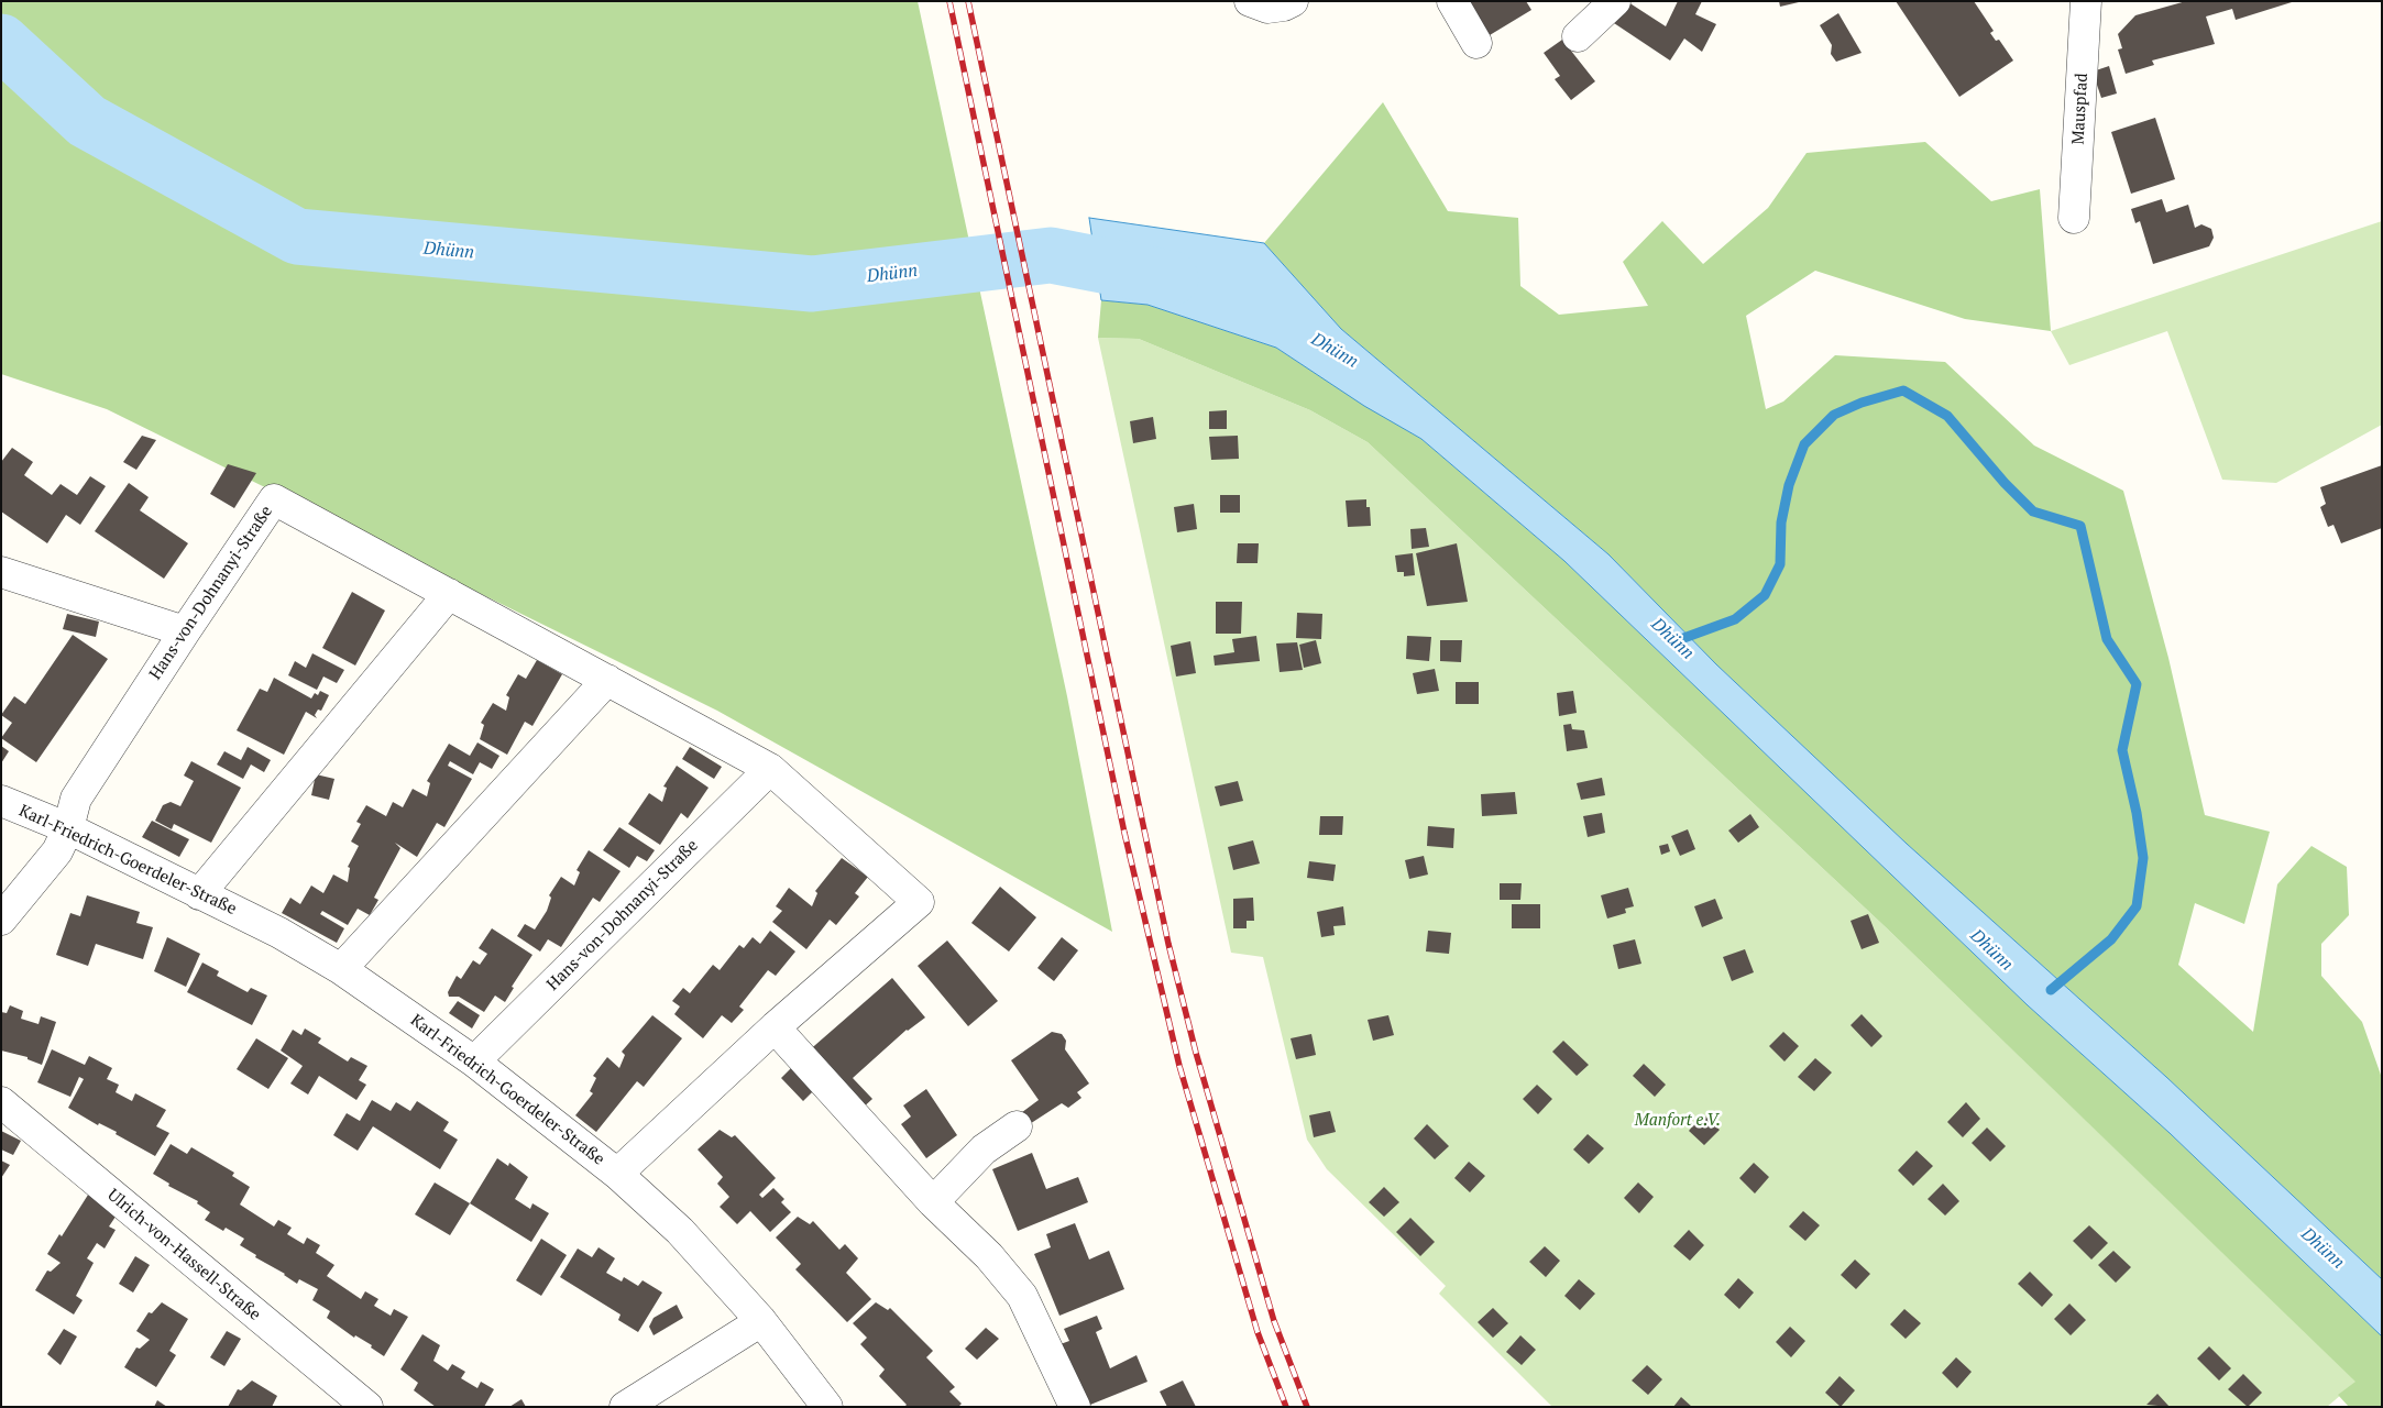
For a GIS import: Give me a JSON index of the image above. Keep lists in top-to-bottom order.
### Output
{
  "streets": {
    "street": [
      "Mauspfad",
      "Hans-von-Dohnanyi-Straße",
      "Karl-Friedrich-Goerdeler-Straße",
      "Ulrich-von-Hassell-Straße"
    ]
  },
  "crossings": [
    ["Hans-von-Dohnanyi-Straße", "Karl-Friedrich-Goerdeler-Straße"]
  ],
  "water": ["Dhünn"],
  "parks": ["Manfort e.V."]
}
